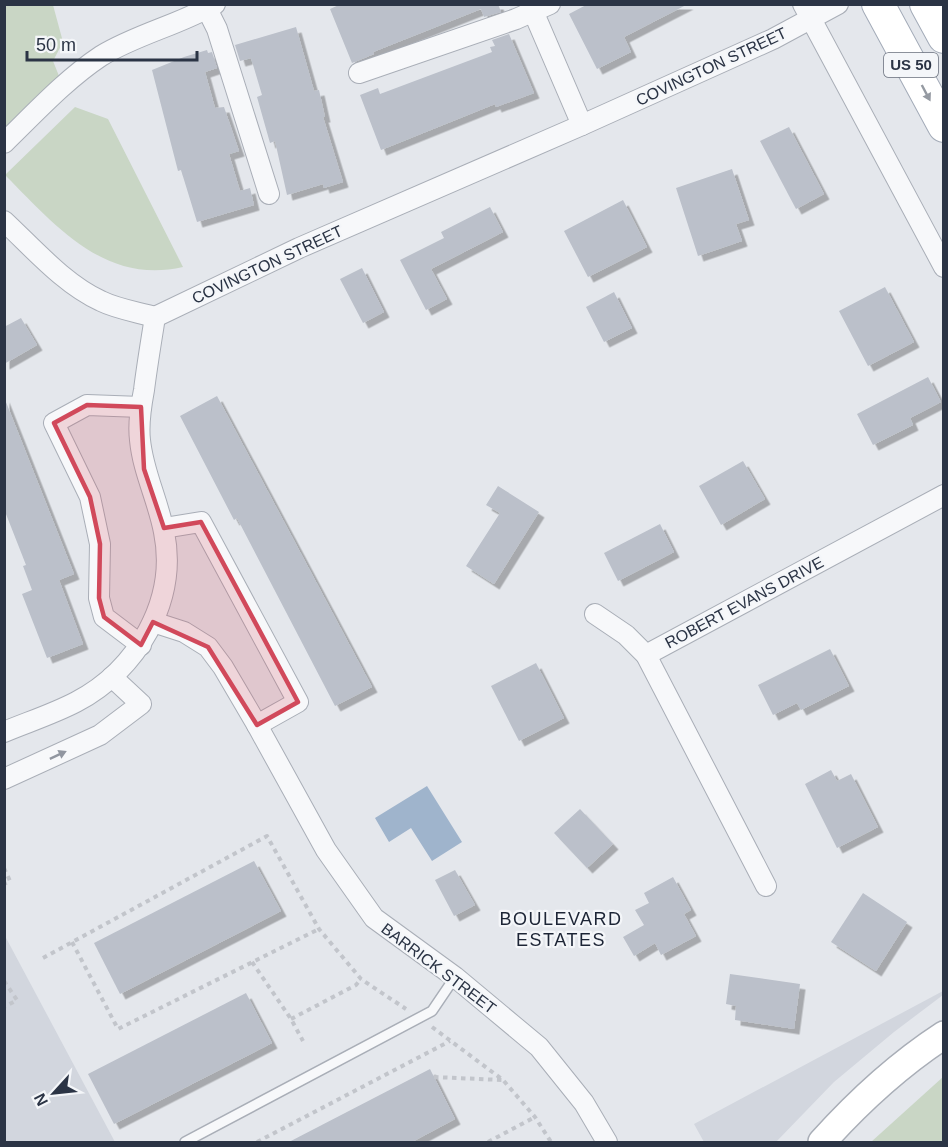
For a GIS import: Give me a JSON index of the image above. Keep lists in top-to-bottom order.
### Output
{
  "streets": {
    "main road": ["US 50"],
    "street": ["COVINGTON STREET", "ROBERT EVANS DRIVE", "BARRICK STREET"]
  },
  "districts": ["BOULEVARD ESTATES"],
  "scale_bar": "50 m",
  "north": "bottom left"
}
